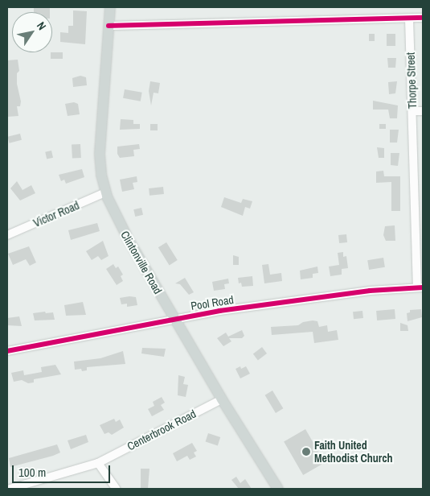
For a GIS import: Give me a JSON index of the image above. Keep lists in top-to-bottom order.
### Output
{
  "streets": {
    "main road": ["Clintonville Road"],
    "street": [
      "Thorpe Street",
      "Victor Road",
      "Pool Road",
      "Centerbrook Road"
    ]
  },
  "crossings": [
    ["Thorpe Street", "Pool Road"],
    ["Victor Road", "Clintonville Road"],
    ["Clintonville Road", "Pool Road"],
    ["Clintonville Road", "Centerbrook Road"]
  ],
  "places": ["Faith United Methodist Church"],
  "scale_bar": "100 m",
  "north": "top right"
}
